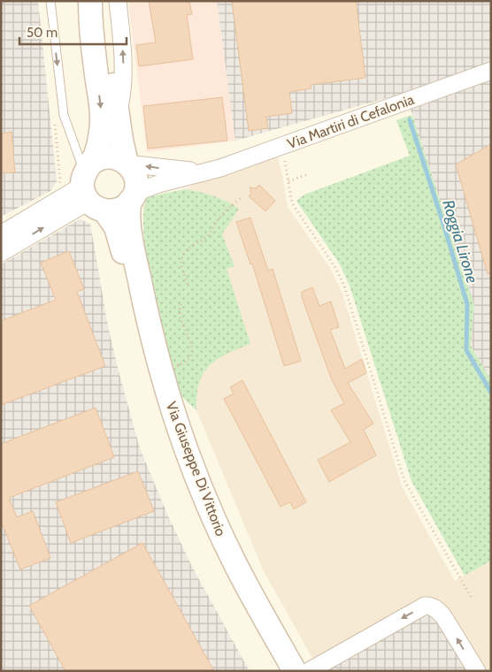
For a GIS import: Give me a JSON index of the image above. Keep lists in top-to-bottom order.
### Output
{
  "streets": {
    "main road": ["Via Giuseppe Di Vittorio"],
    "street": ["Via Martiri di Cefalonia"]
  },
  "crossings": [
    ["Via Martiri di Cefalonia", "Via Giuseppe Di Vittorio"]
  ],
  "water": ["Roggia Lirone"],
  "scale_bar": "50 m"
}
